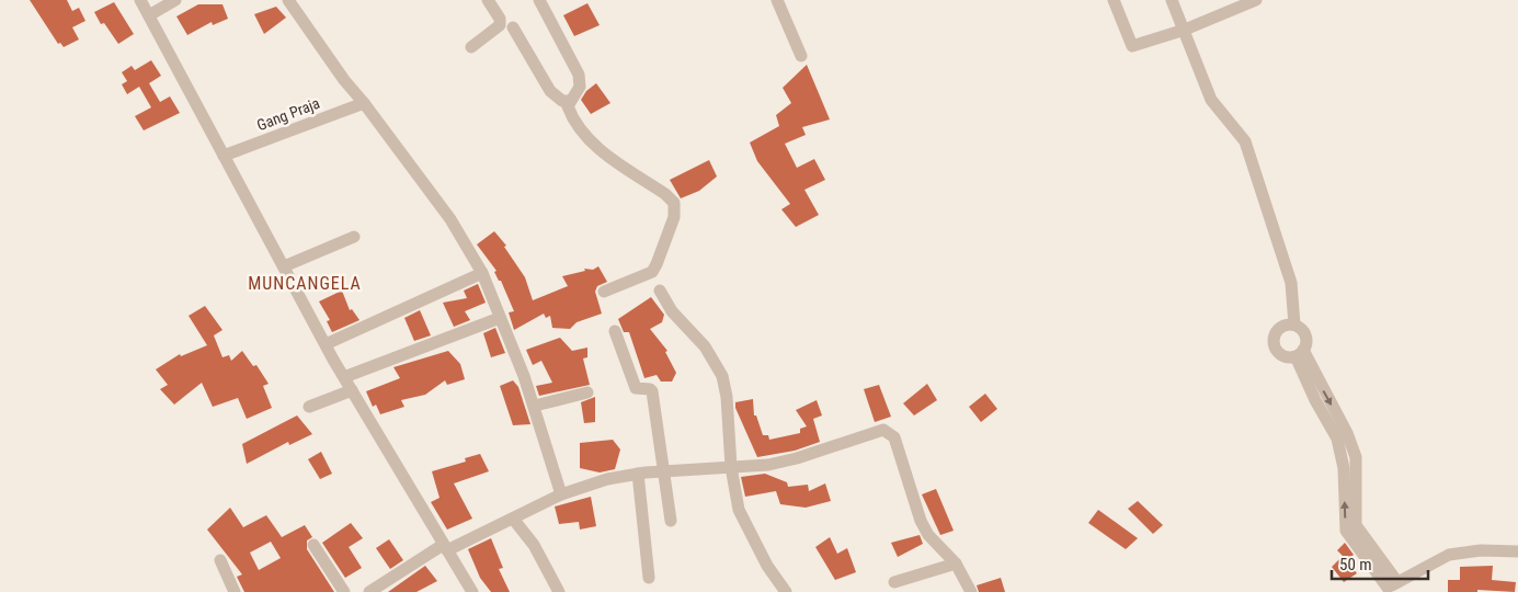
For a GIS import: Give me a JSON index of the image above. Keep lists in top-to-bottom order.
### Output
{
  "streets": {
    "street": ["Gang Praja"]
  },
  "districts": ["MUNCANGELA"],
  "scale_bar": "50 m"
}
